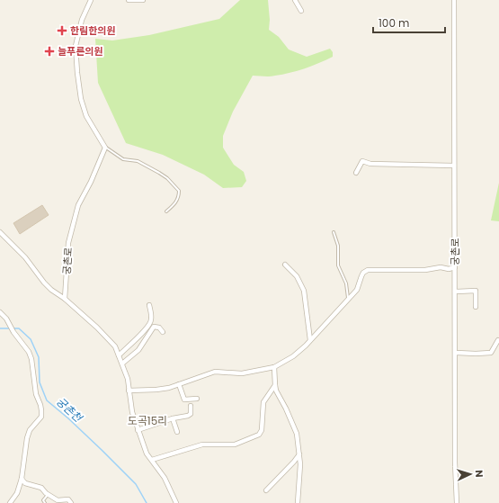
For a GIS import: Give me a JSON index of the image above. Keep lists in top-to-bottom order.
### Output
{
  "streets": {
    "street": ["궁촌로"]
  },
  "districts": ["도곡15리"],
  "water": ["궁촌천"],
  "places": {
    "health": ["한림한의원", "늘푸른의원"]
  },
  "scale_bar": "100 m",
  "north": "right"
}
